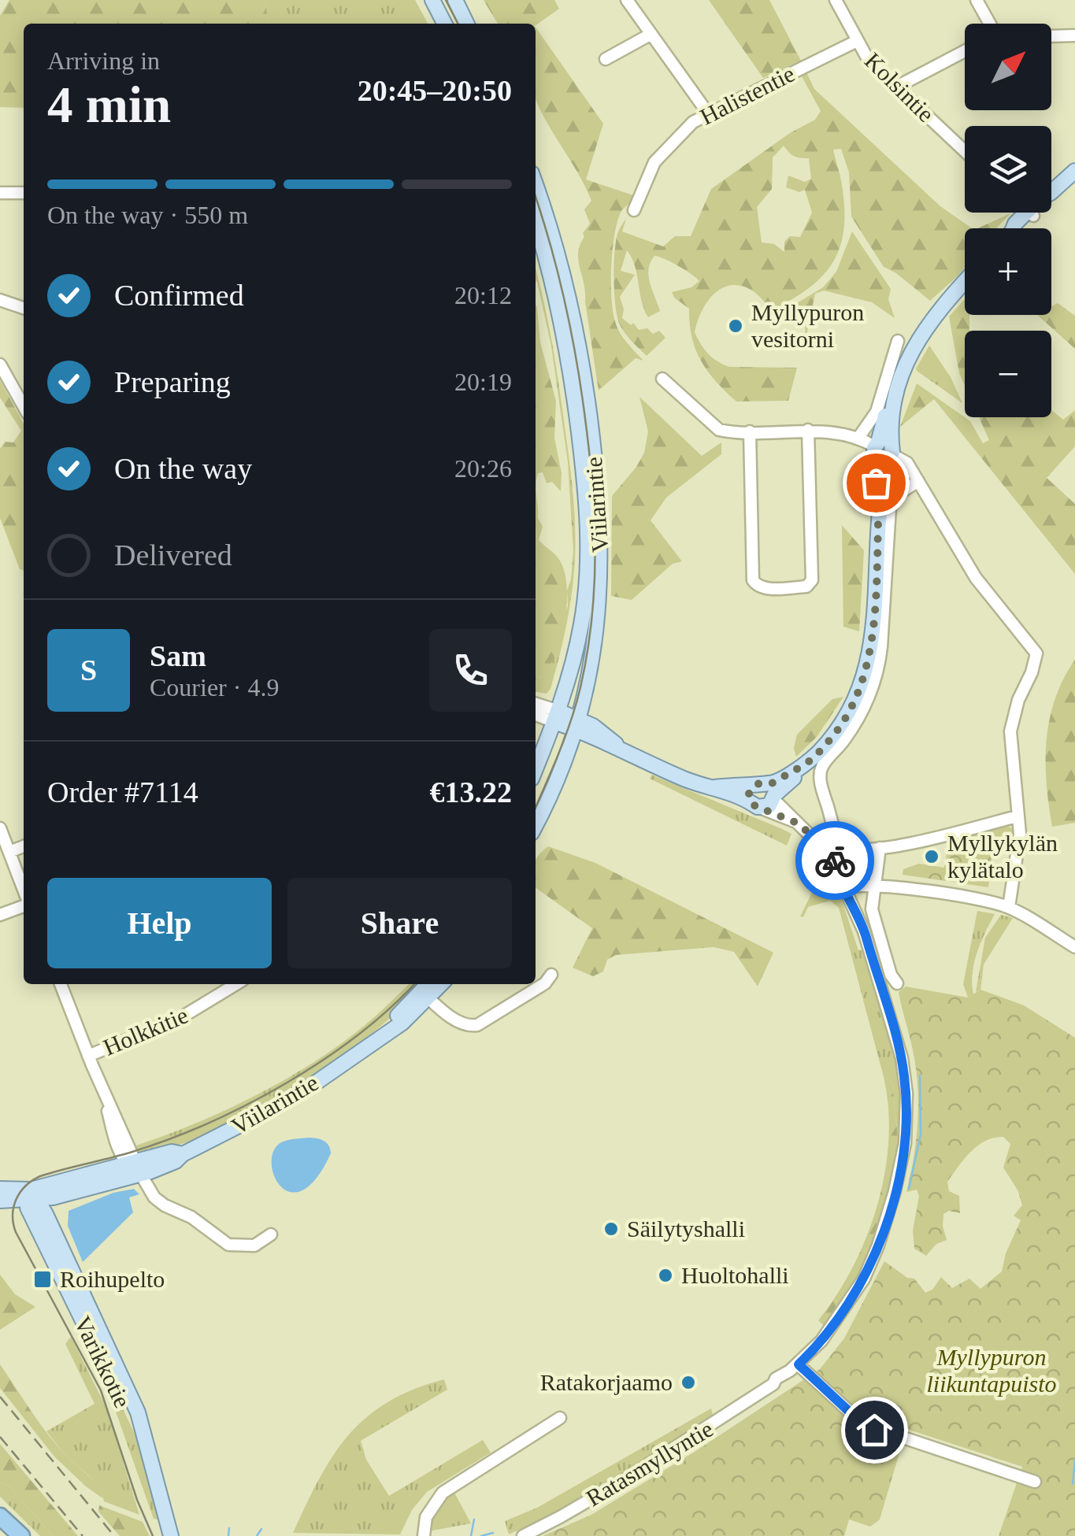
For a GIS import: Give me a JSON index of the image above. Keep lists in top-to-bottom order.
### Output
{
  "streets": {
    "main road": ["Viilarintie", "Varikkotie"],
    "street": [
      "Kolsintie",
      "Halistentie",
      "Holkkitie",
      "Ratasmyllyntie"
    ]
  },
  "crossings": [
    ["Kolsintie", "Halistentie"],
    ["Viilarintie", "Varikkotie"]
  ],
  "parks": ["Myllypuron liikuntapuisto"],
  "places": {
    "other": [
      "Myllypuron vesitorni",
      "Myllykylän kylätalo",
      "Säilytyshalli",
      "Huoltohalli",
      "Ratakorjaamo"
    ],
    "transit": ["Roihupelto"]
  },
  "north": "top right",
  "page": {
    "map_buttons": ["+", "−"],
    "heading": ["4 min", "Arriving in", "20:45–20:50"],
    "panel": [
      "Sam",
      "Courier · 4.9",
      "Order #7114",
      "€13.22"
    ],
    "bar": "On the way · 550 m",
    "list": [
      ["Confirmed", "20:12"],
      ["Preparing", "20:19"],
      ["On the way", "20:26"],
      "Delivered"
    ],
    "round": "S",
    "buttons": ["Help", "Share"]
  }
}
